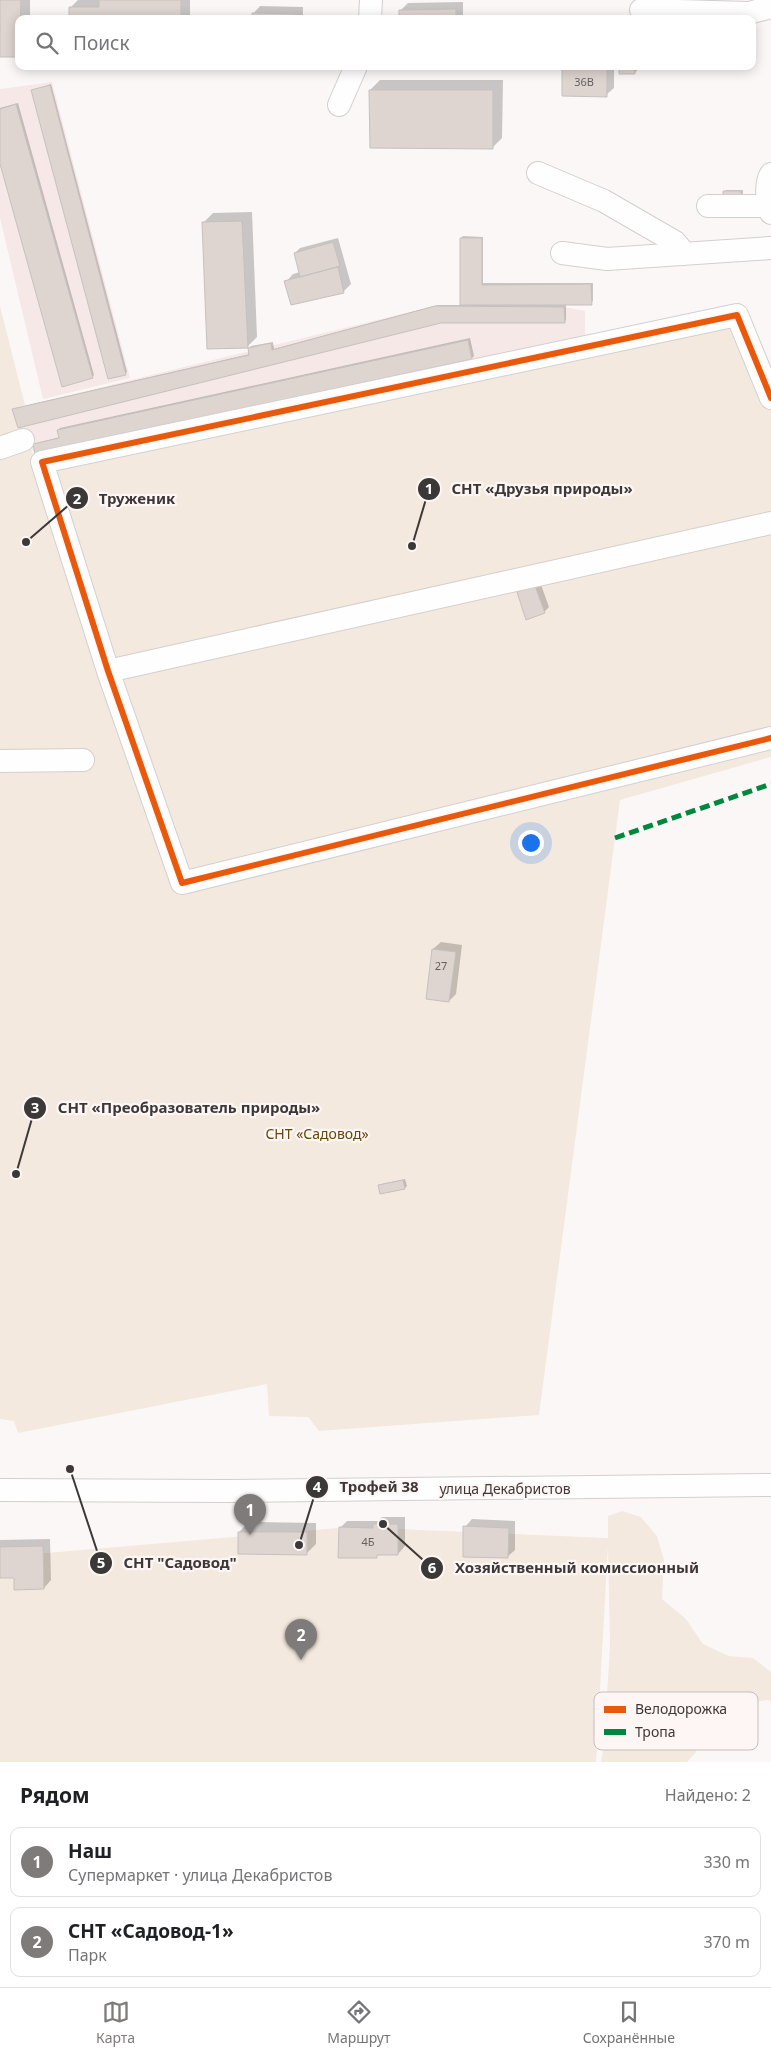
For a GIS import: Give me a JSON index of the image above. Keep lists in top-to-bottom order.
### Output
{
  "streets": {
    "street": ["улица Декабристов"]
  },
  "parks": ["СНТ «Садовод»"],
  "places": [
    "Труженик",
    "СНТ «Друзья природы»",
    "СНТ «Преобразователь природы»",
    "СНТ \"Садовод\"",
    "Хозяйственный комиссионный",
    "Трофей 38"
  ],
  "house_numbers": ["36В", "27", "4Б"],
  "legend": ["Велодорожка", "Тропа"],
  "page": {
    "search": "Поиск",
    "pins": ["1", "2"],
    "heading": ["Рядом", "Найдено: 2"],
    "list": [
      {
        "mark": "1",
        "name": "Наш",
        "note": "Супермаркет · улица Декабристов",
        "value": "330 m"
      },
      {
        "mark": "2",
        "name": "СНТ «Садовод-1»",
        "note": "Парк",
        "value": "370 m"
      }
    ],
    "nav": ["Карта", "Маршрут", "Сохранённые"]
  }
}
